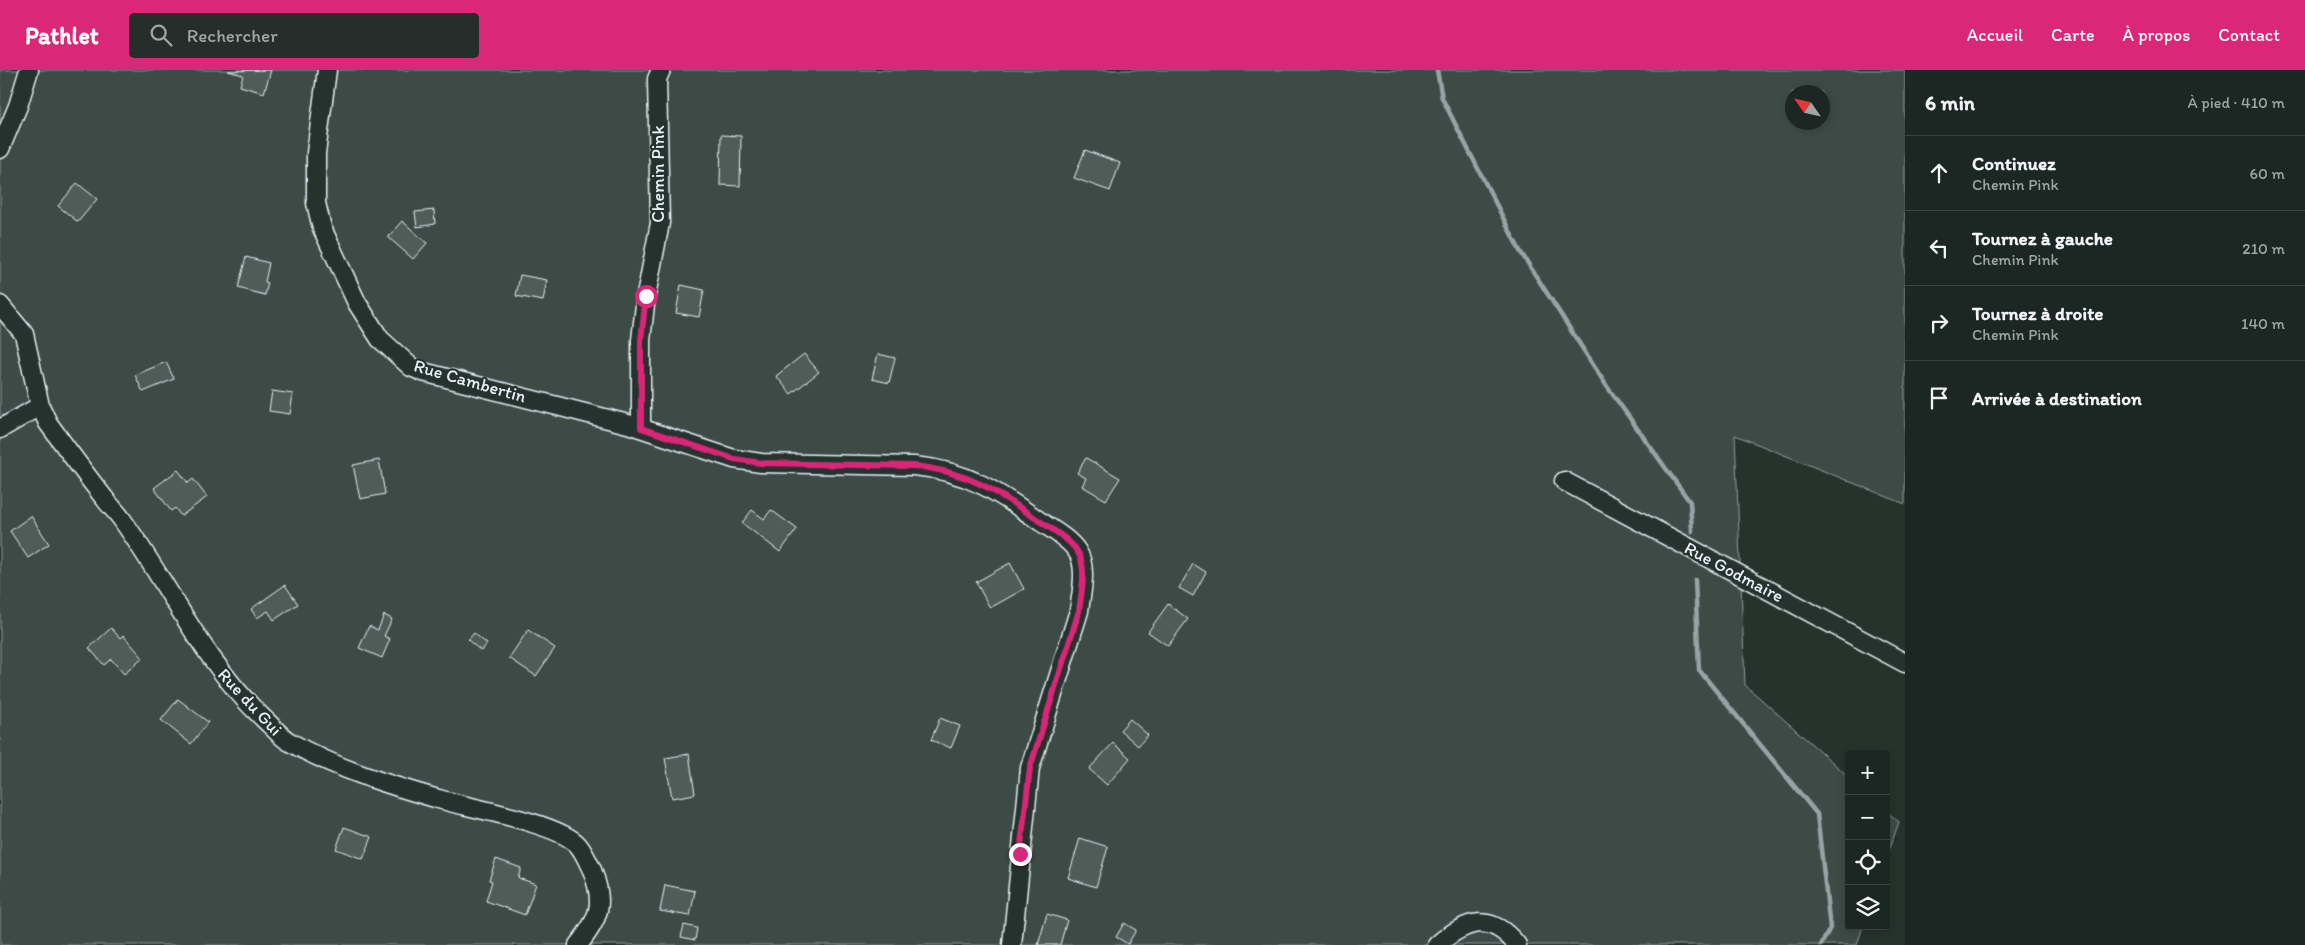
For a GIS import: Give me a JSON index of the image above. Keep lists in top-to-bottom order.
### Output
{
  "streets": {
    "street": [
      "Chemin Pink",
      "Rue Cambertin",
      "Rue Godmaire",
      "Rue du Gui"
    ]
  },
  "crossings": [
    ["Chemin Pink", "Rue Cambertin"]
  ],
  "north": "top left",
  "page": {
    "header": "Pathlet",
    "search": "Rechercher",
    "nav": [
      "Accueil",
      "Carte",
      "À propos",
      "Contact"
    ],
    "heading": ["6 min", "À pied · 410 m"],
    "list": [
      ["Continuez", "Chemin Pink", "60 m"],
      ["Tournez à gauche", "Chemin Pink", "210 m"],
      ["Tournez à droite", "Chemin Pink", "140 m"],
      "Arrivée à destination"
    ],
    "map_buttons": ["+", "−"]
  }
}
